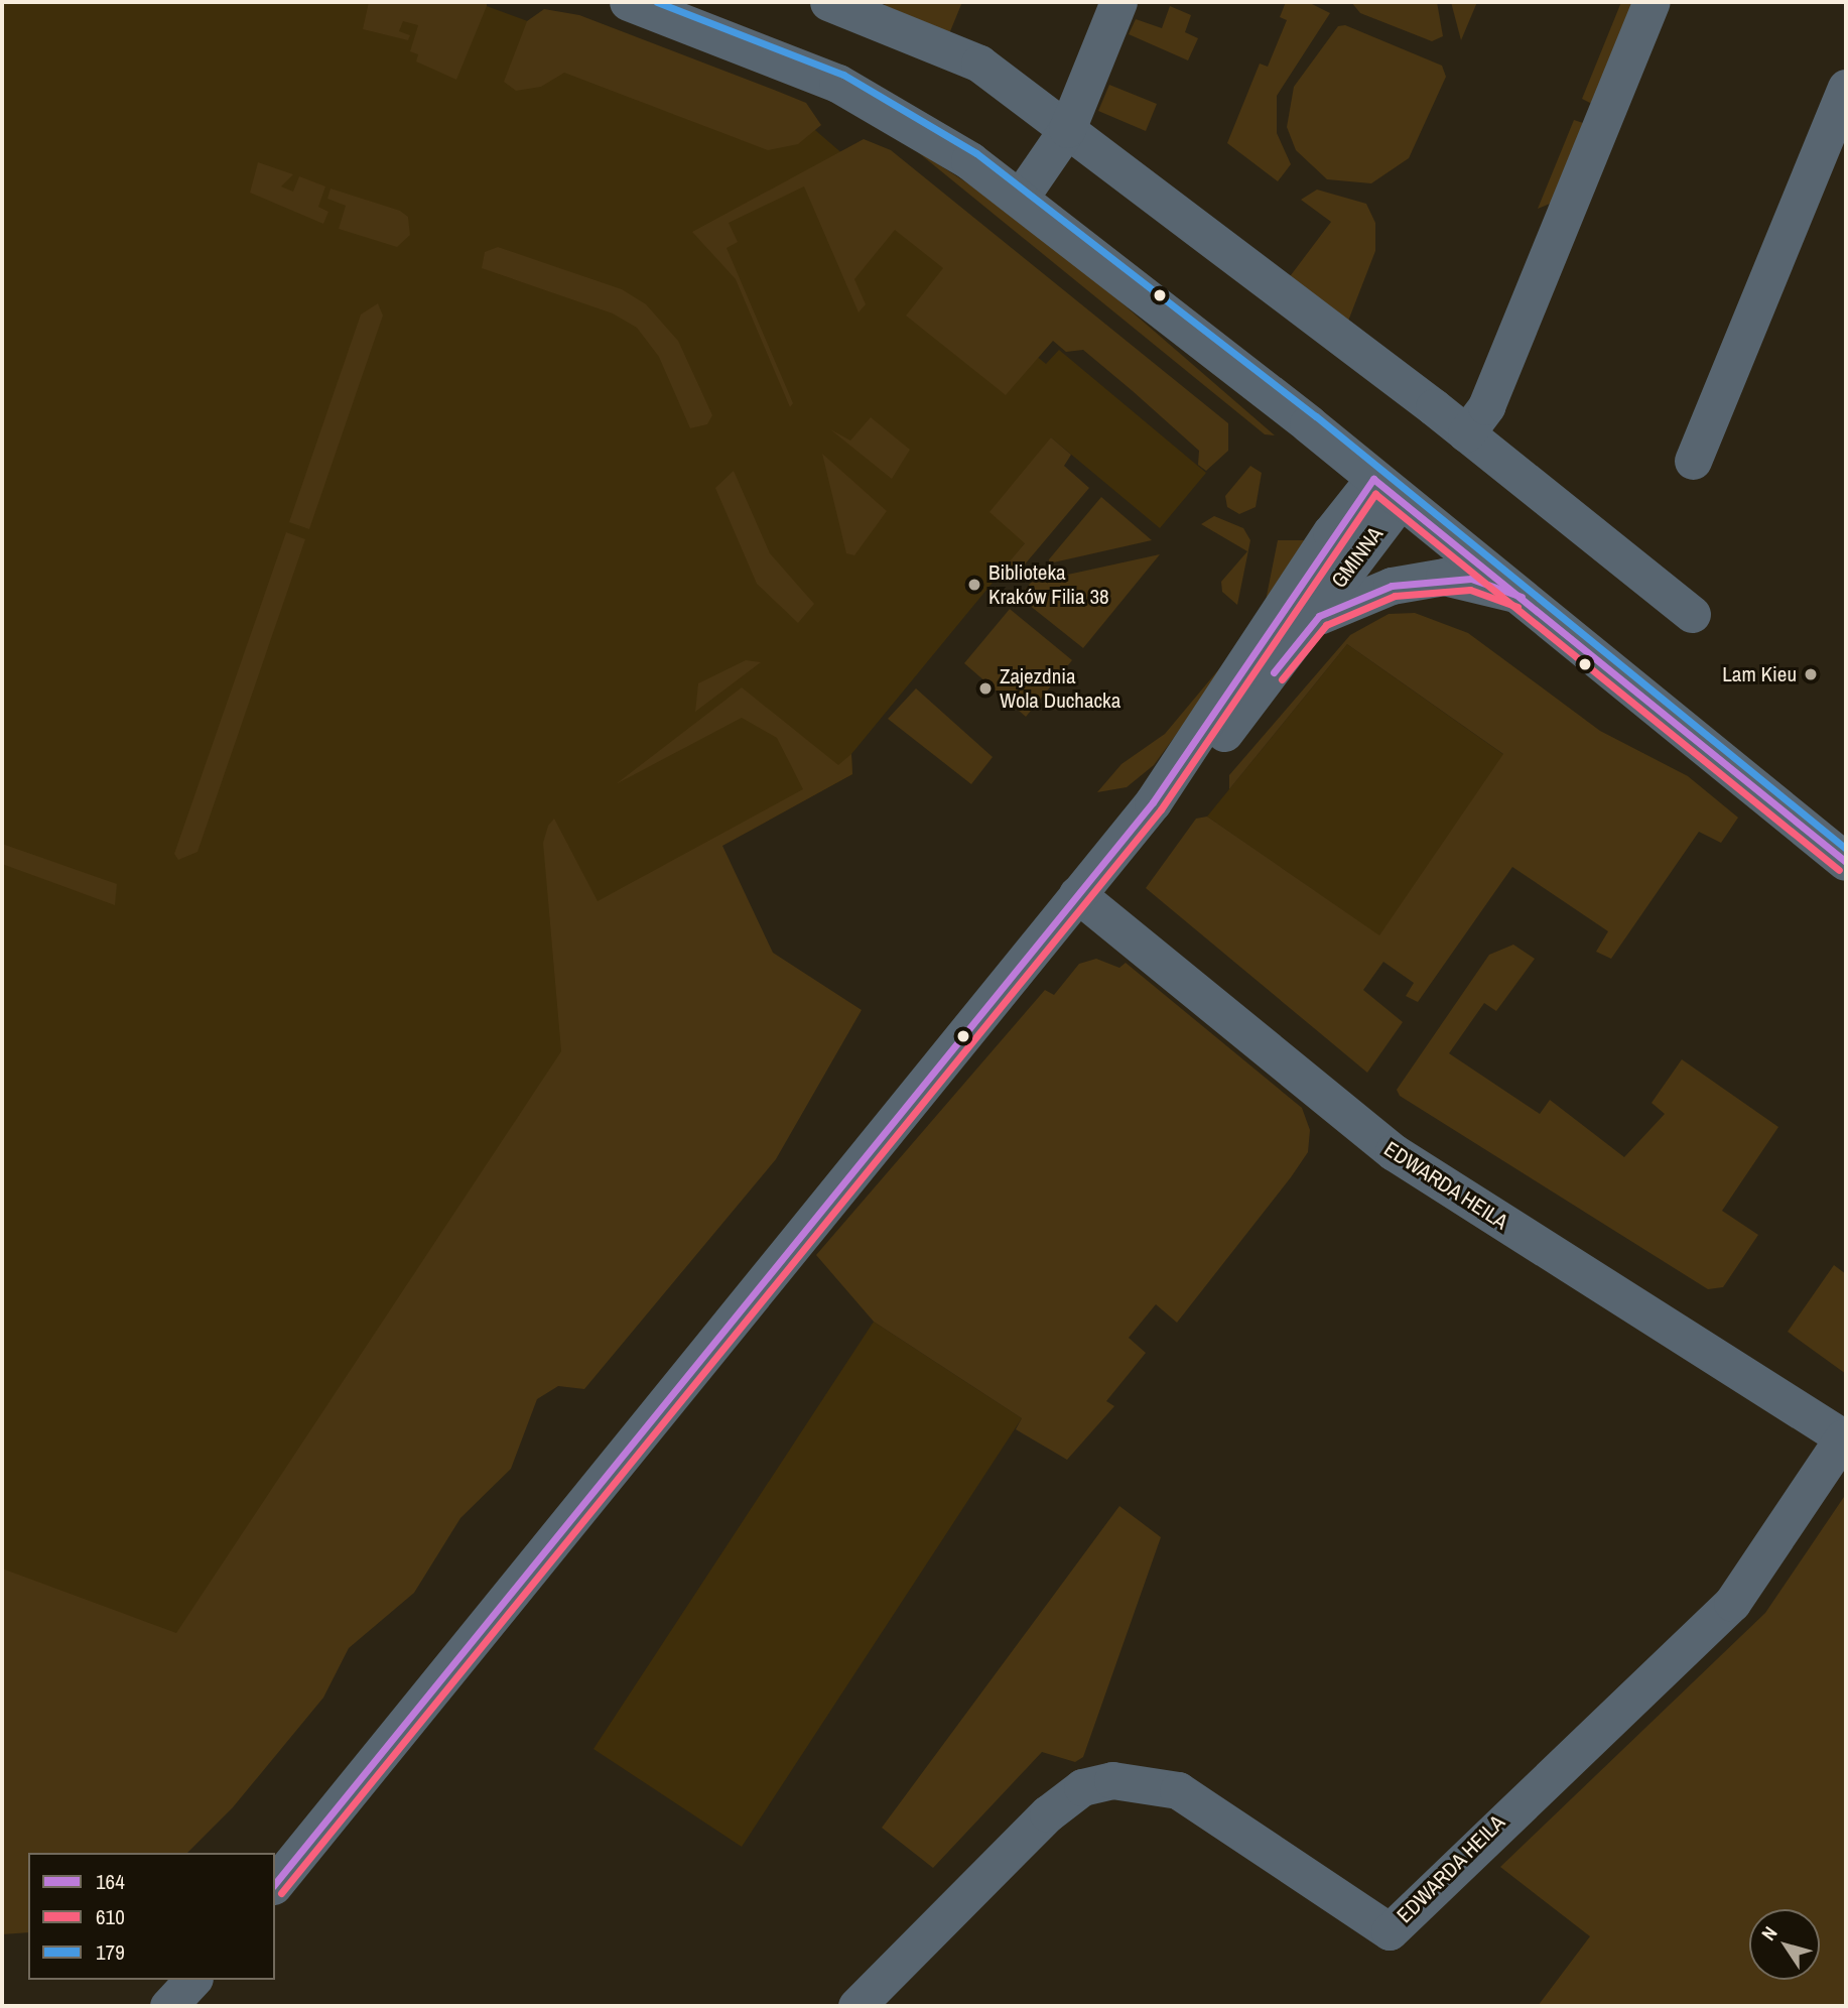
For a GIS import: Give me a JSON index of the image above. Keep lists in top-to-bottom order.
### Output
{
  "streets": {
    "street": ["GMINNA", "EDWARDA HEILA"]
  },
  "crossings": [
    ["GMINNA", "EDWARDA HEILA"]
  ],
  "places": ["Biblioteka Kraków Filia 38", "Lam Kieu", "Zajezdnia Wola Duchacka"],
  "lines": ["transit line 179", "transit line 164", "transit line 610"],
  "legend": ["164", "610", "179"],
  "north": "top left"
}
